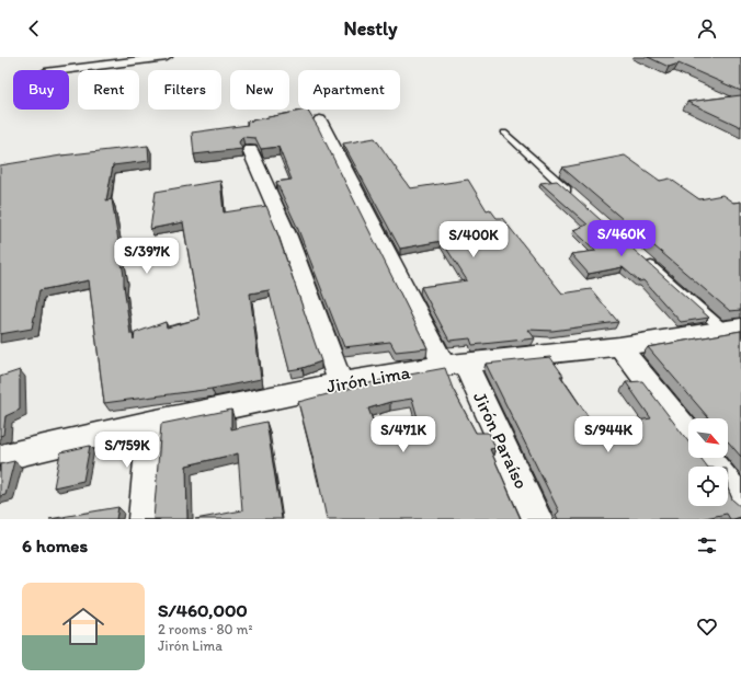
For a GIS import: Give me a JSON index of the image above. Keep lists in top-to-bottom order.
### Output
{
  "streets": {
    "street": ["Jirón Lima", "Jirón Paraíso"]
  },
  "crossings": [
    ["Jirón Lima", "Jirón Paraíso"]
  ],
  "north": "bottom right",
  "page": {
    "header": "Nestly",
    "chip": [
      "Buy",
      "Rent",
      "Filters",
      "New",
      "Apartment"
    ],
    "price": [
      "S/460K",
      "S/400K",
      "S/397K",
      "S/471K",
      "S/944K",
      "S/759K"
    ],
    "heading": "6 homes",
    "list": [
      {
        "name": "S/460,000",
        "note": "2 rooms · 80 m² · Jirón Lima"
      }
    ]
  }
}
